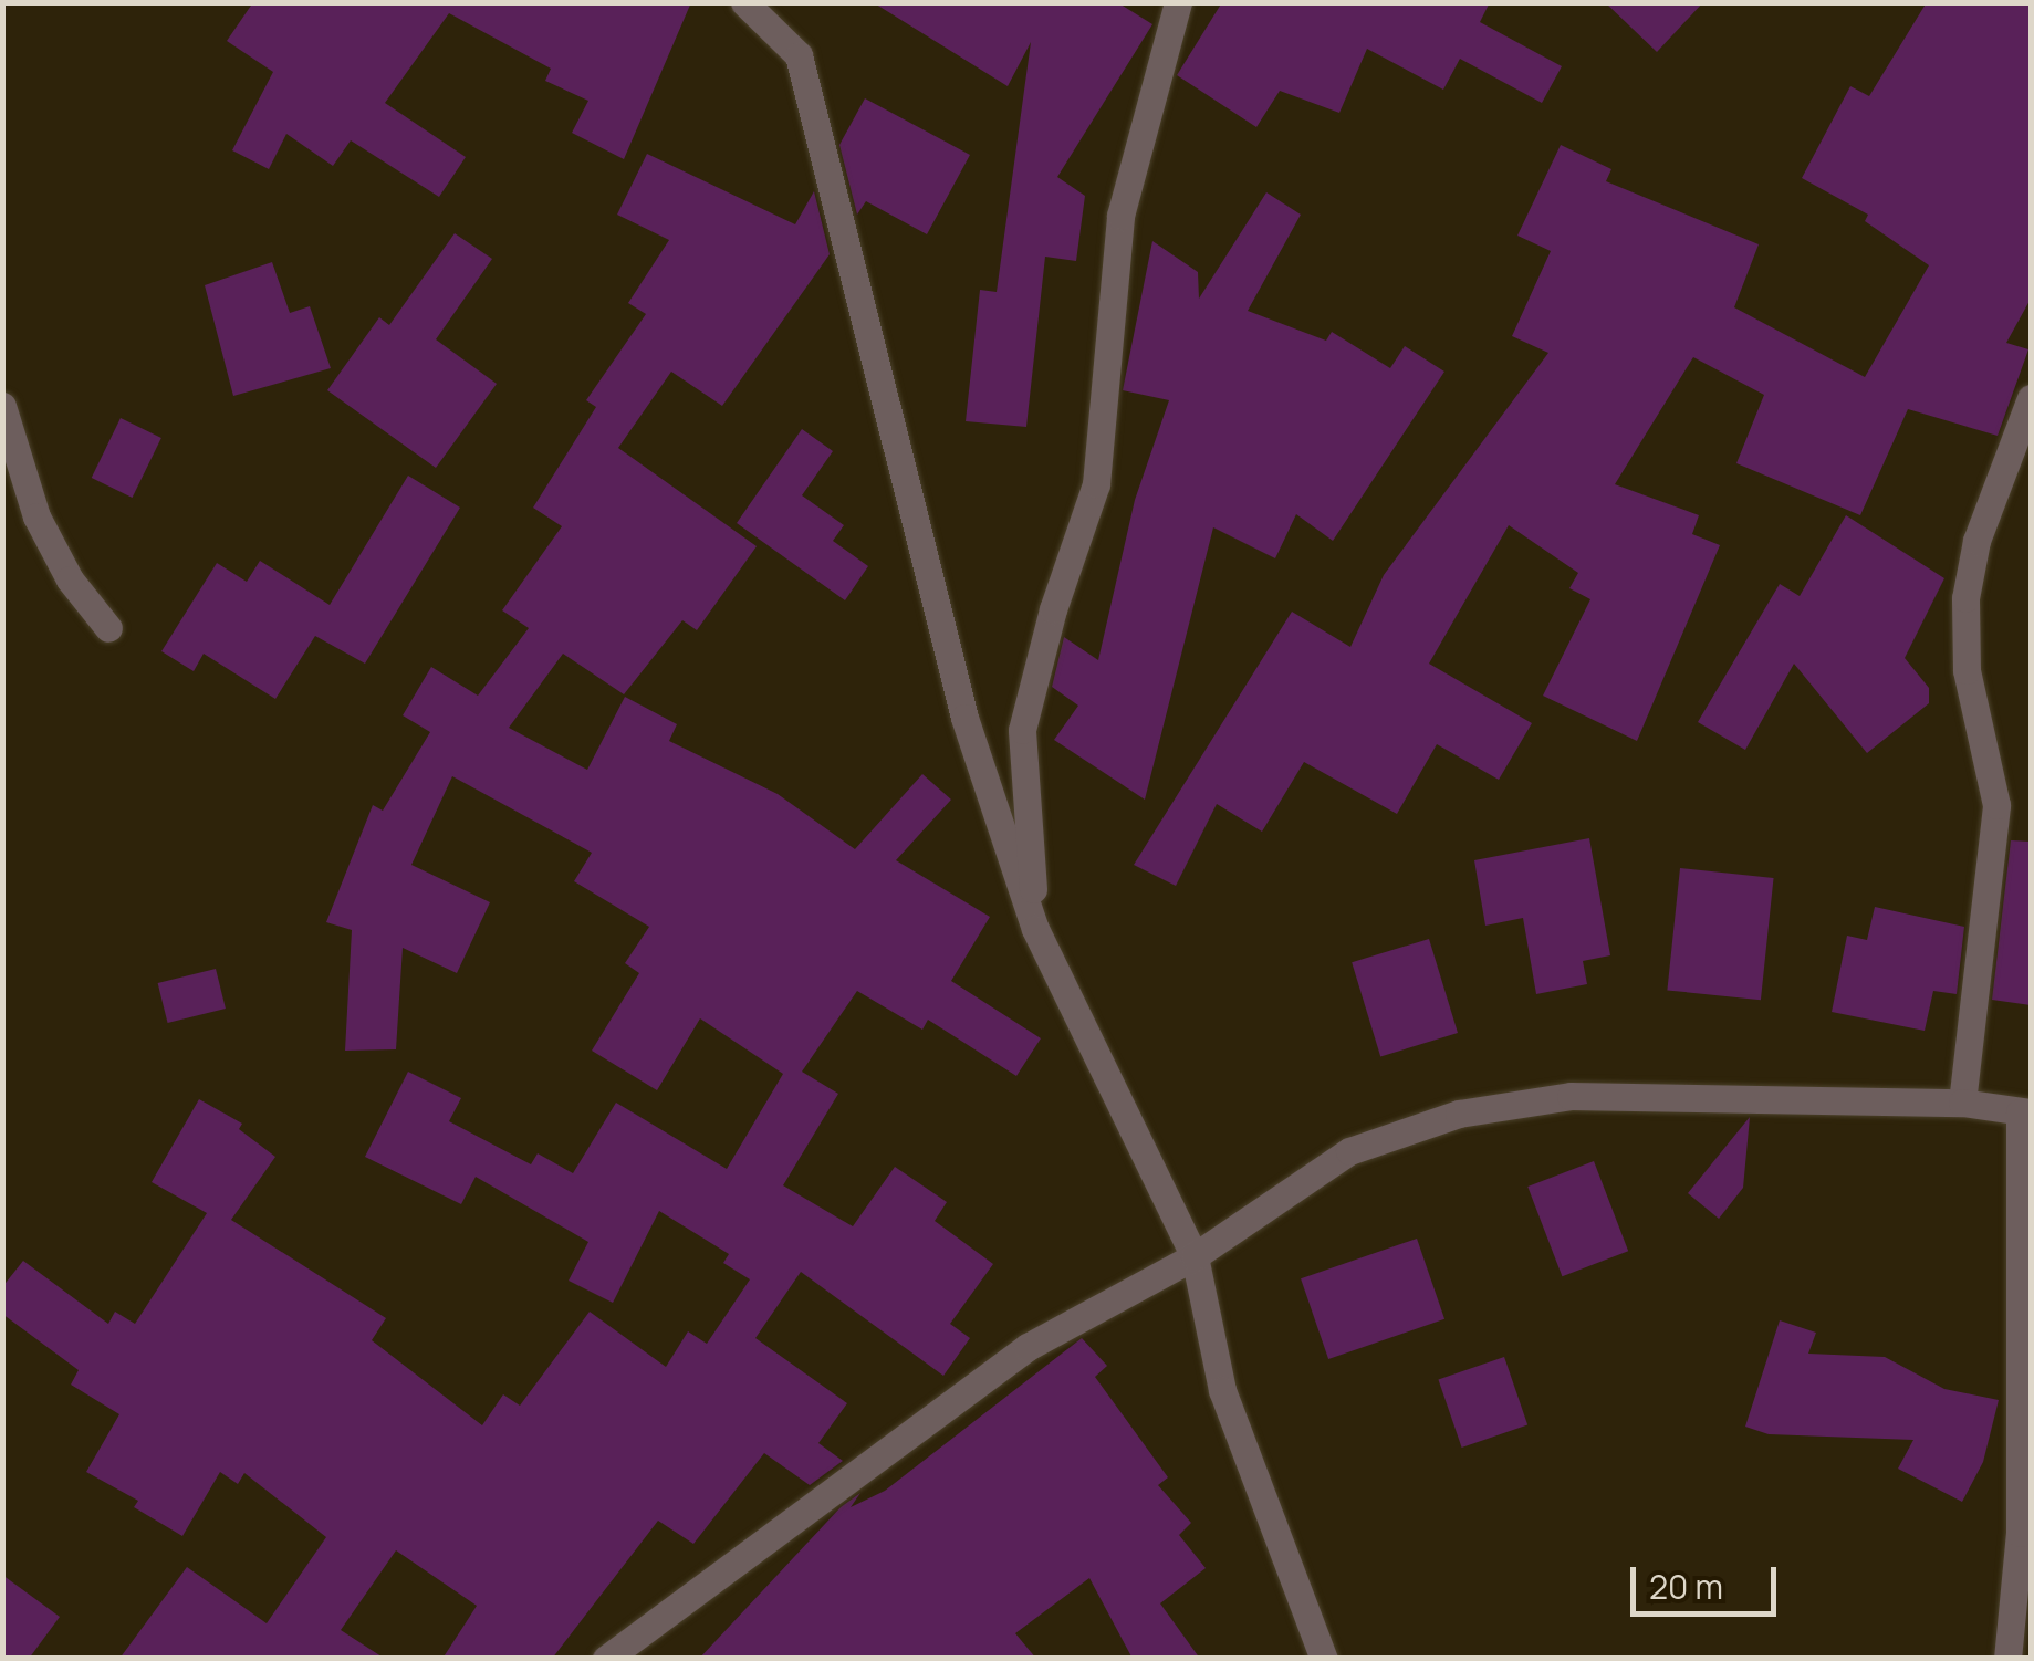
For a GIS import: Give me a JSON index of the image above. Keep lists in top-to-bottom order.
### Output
{
  "scale_bar": "20 m"
}
